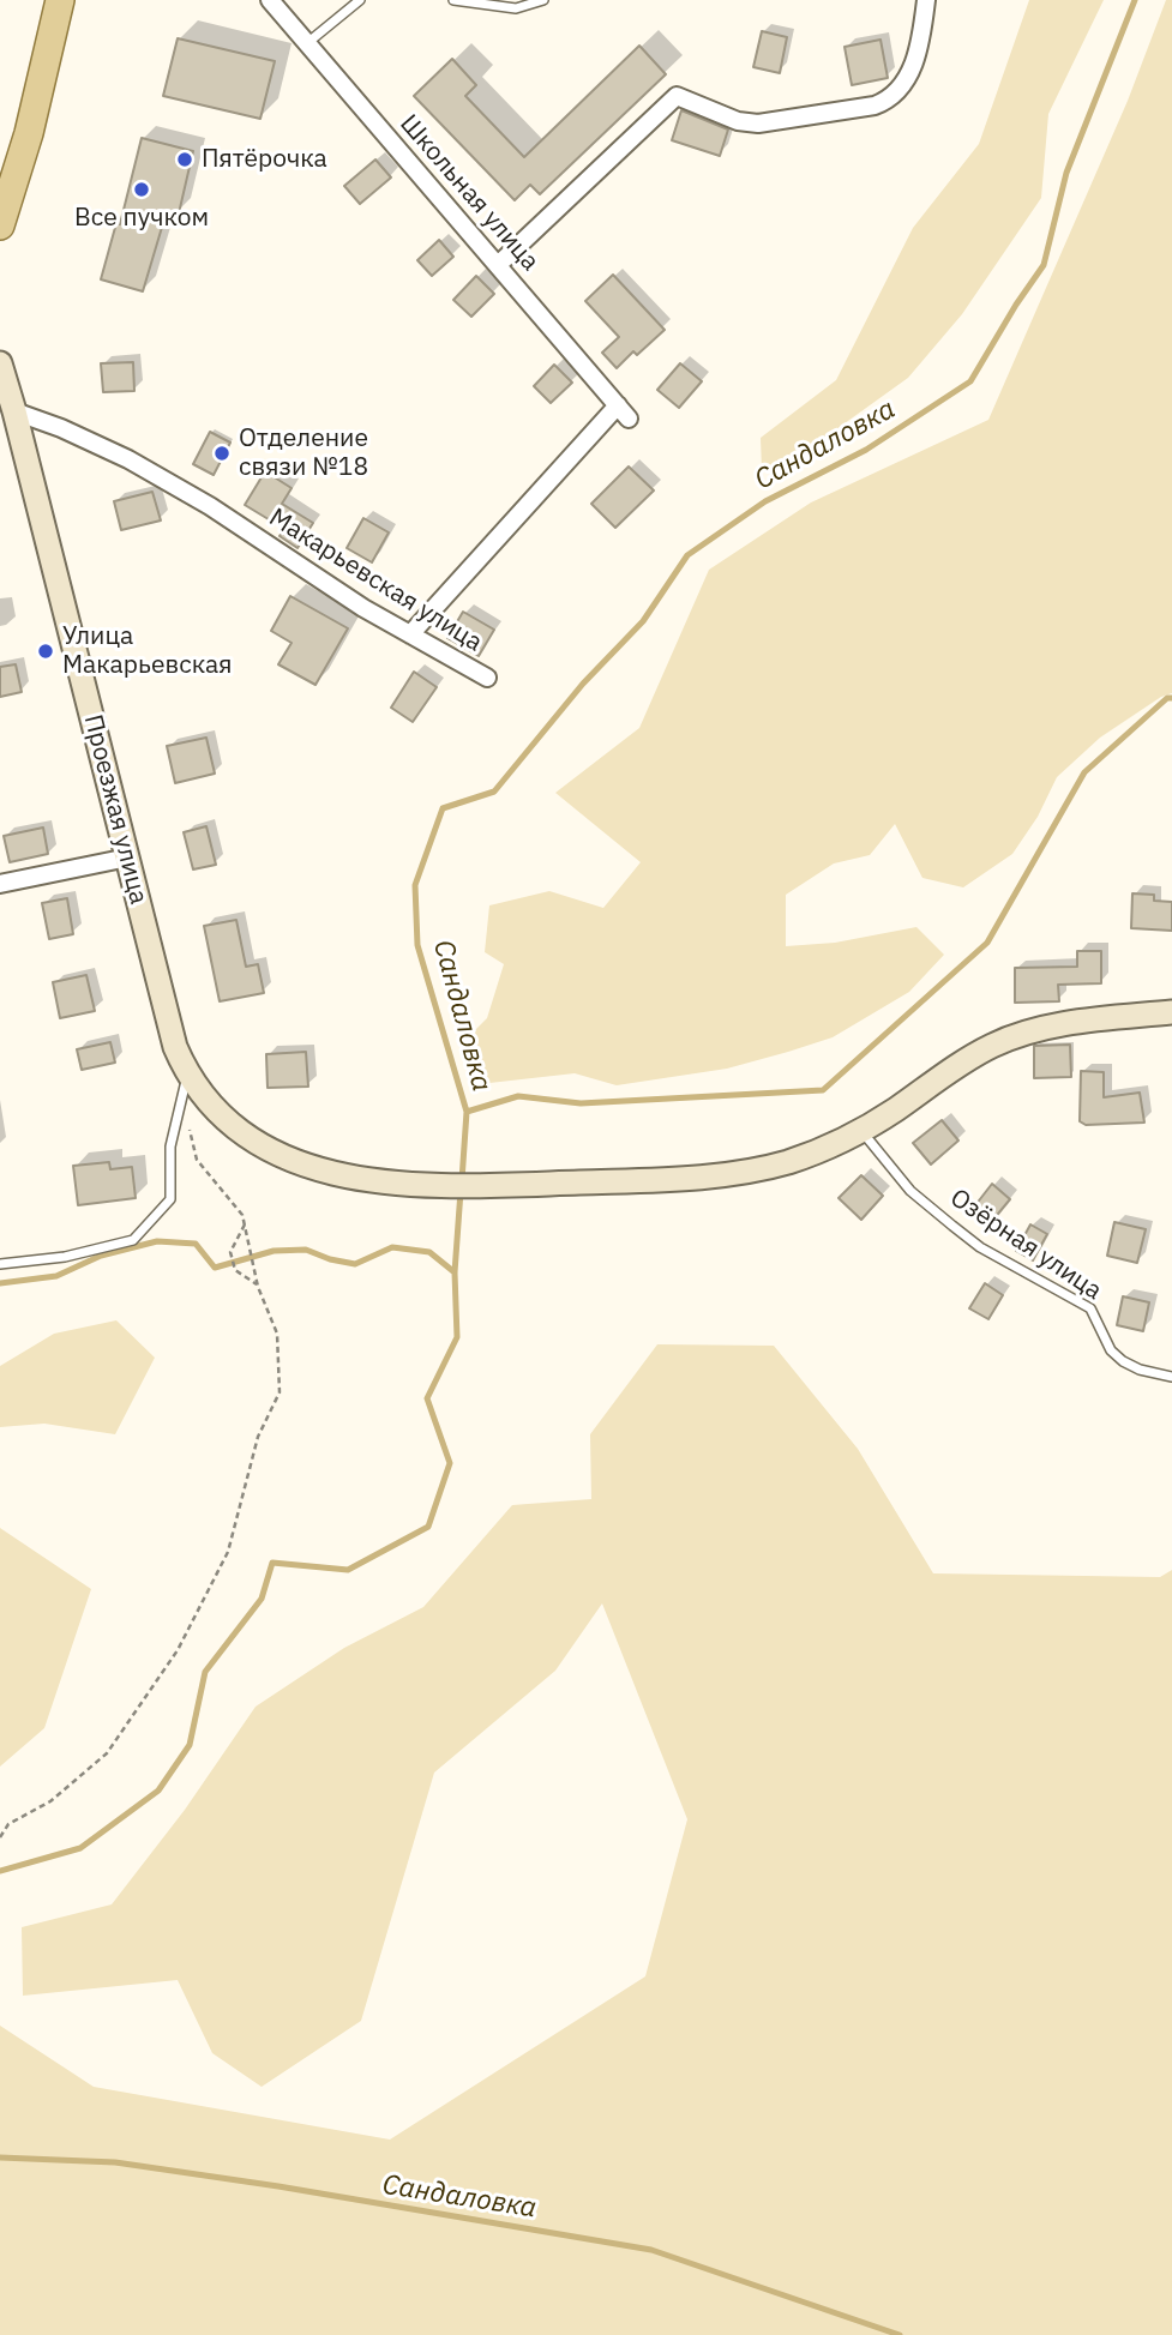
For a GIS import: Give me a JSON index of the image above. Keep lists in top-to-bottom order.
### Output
{
  "streets": {
    "street": ["Школьная улица", "Макарьевская улица", "Проезжая улица"],
    "lane": ["Озёрная улица"]
  },
  "crossings": [
    ["Школьная улица", "Макарьевская улица"],
    ["Макарьевская улица", "Проезжая улица"],
    ["Проезжая улица", "Озёрная улица"]
  ],
  "water": ["Сандаловка"],
  "places": [
    "Пятёрочка",
    "Все пучком",
    "Отделение связи №18",
    "Улица Макарьевская"
  ]
}
